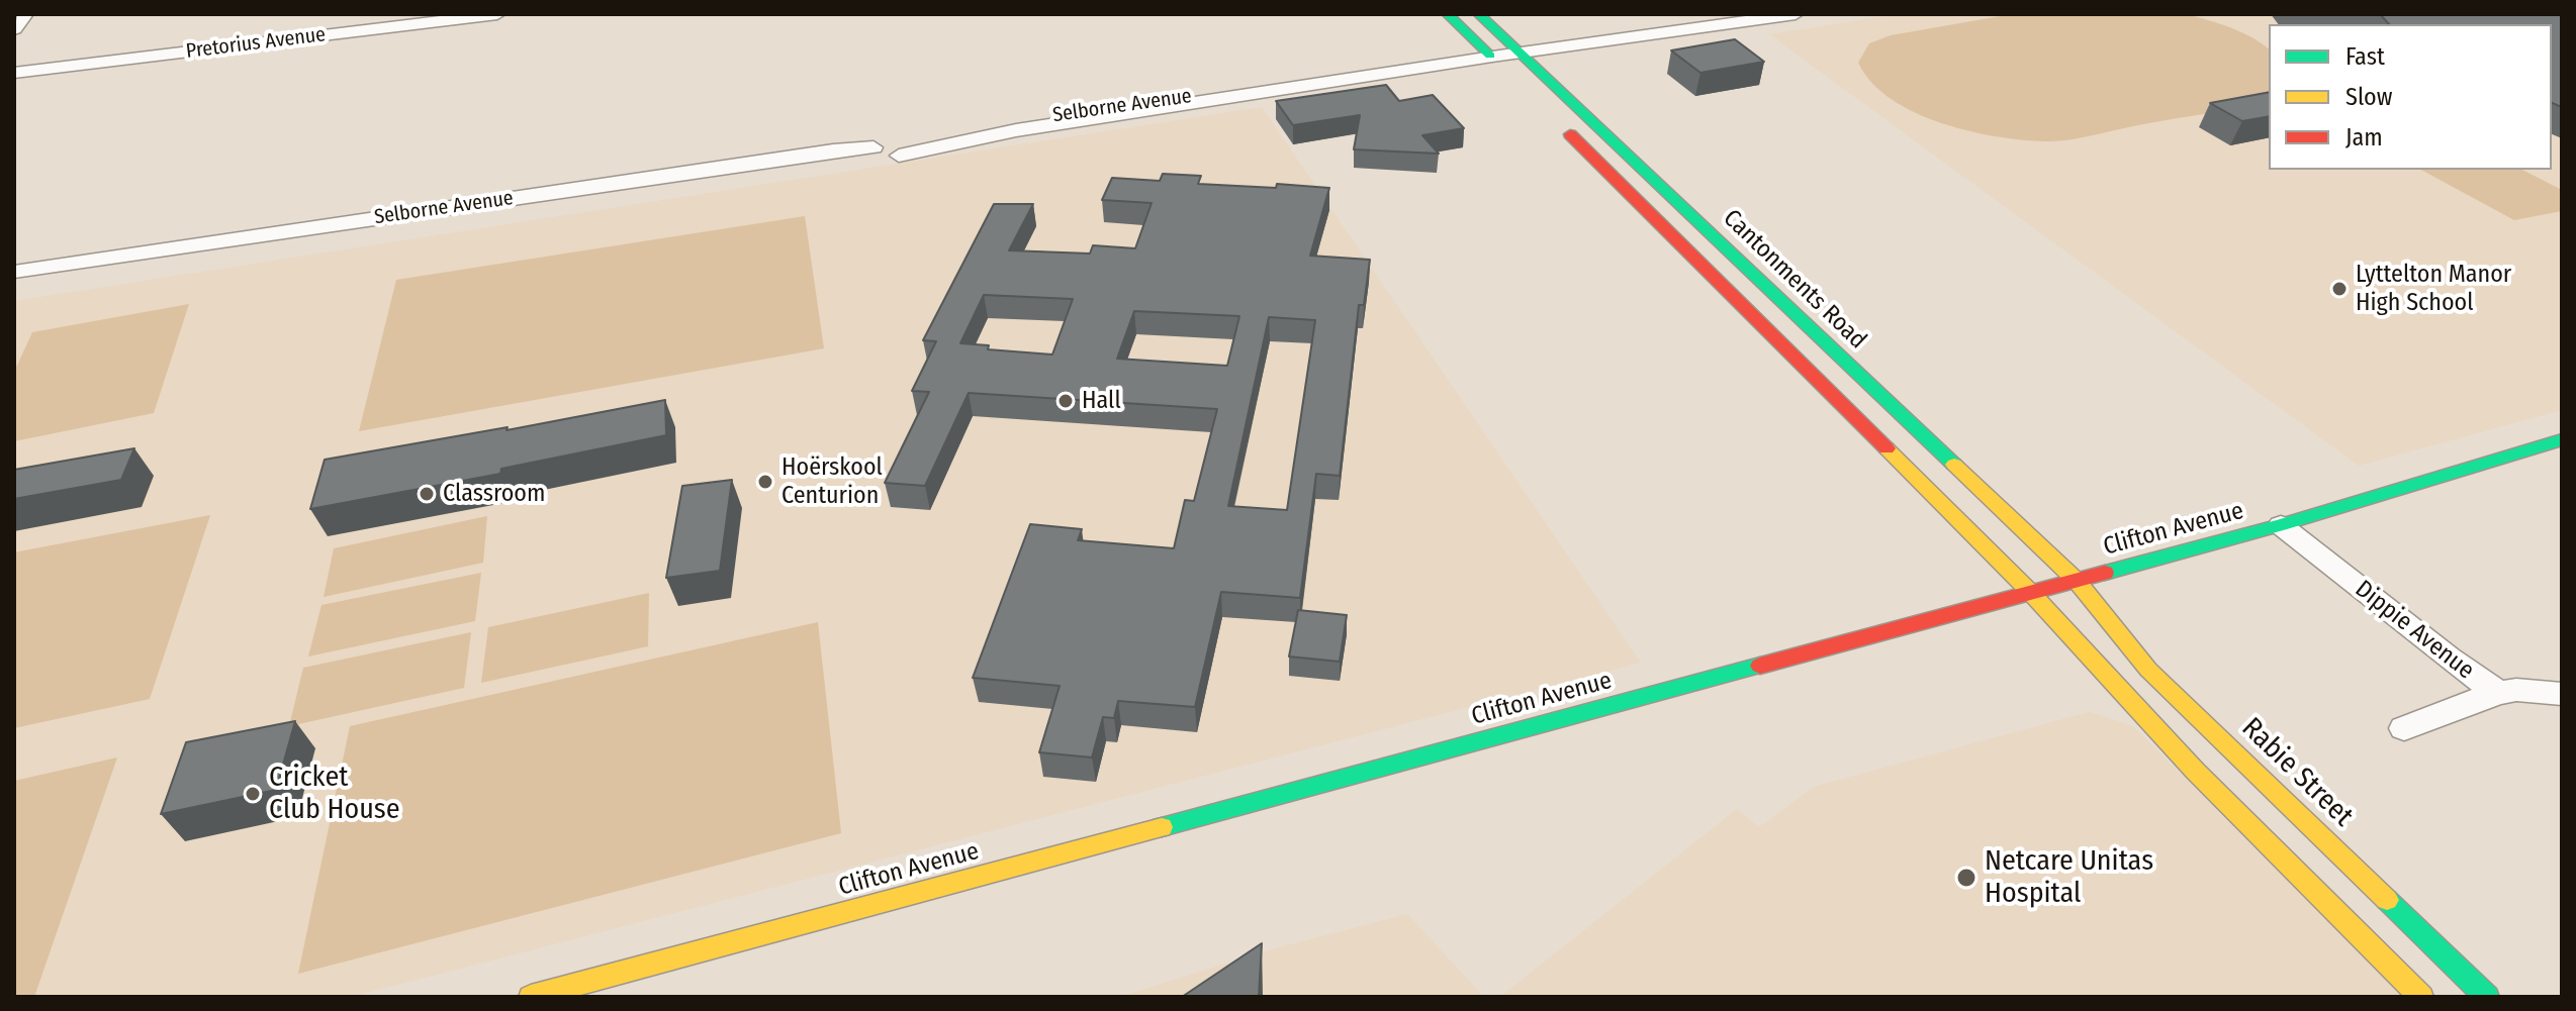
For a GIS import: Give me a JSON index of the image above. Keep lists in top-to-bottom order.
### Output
{
  "streets": {
    "main road": ["Cantonments Road", "Clifton Avenue", "Rabie Street"],
    "street": ["Pretorius Avenue", "Selborne Avenue", "Dippie Avenue"]
  },
  "crossings": [
    ["Selborne Avenue", "Cantonments Road"],
    ["Cantonments Road", "Clifton Avenue"],
    ["Cantonments Road", "Rabie Street"],
    ["Clifton Avenue", "Dippie Avenue"],
    ["Clifton Avenue", "Rabie Street"]
  ],
  "places": [
    "Lyttelton Manor High School",
    "Hall",
    "Hoërskool Centurion",
    "Classroom",
    "Cricket Club House",
    "Netcare Unitas Hospital"
  ],
  "legend": ["Fast", "Slow", "Jam"]
}
